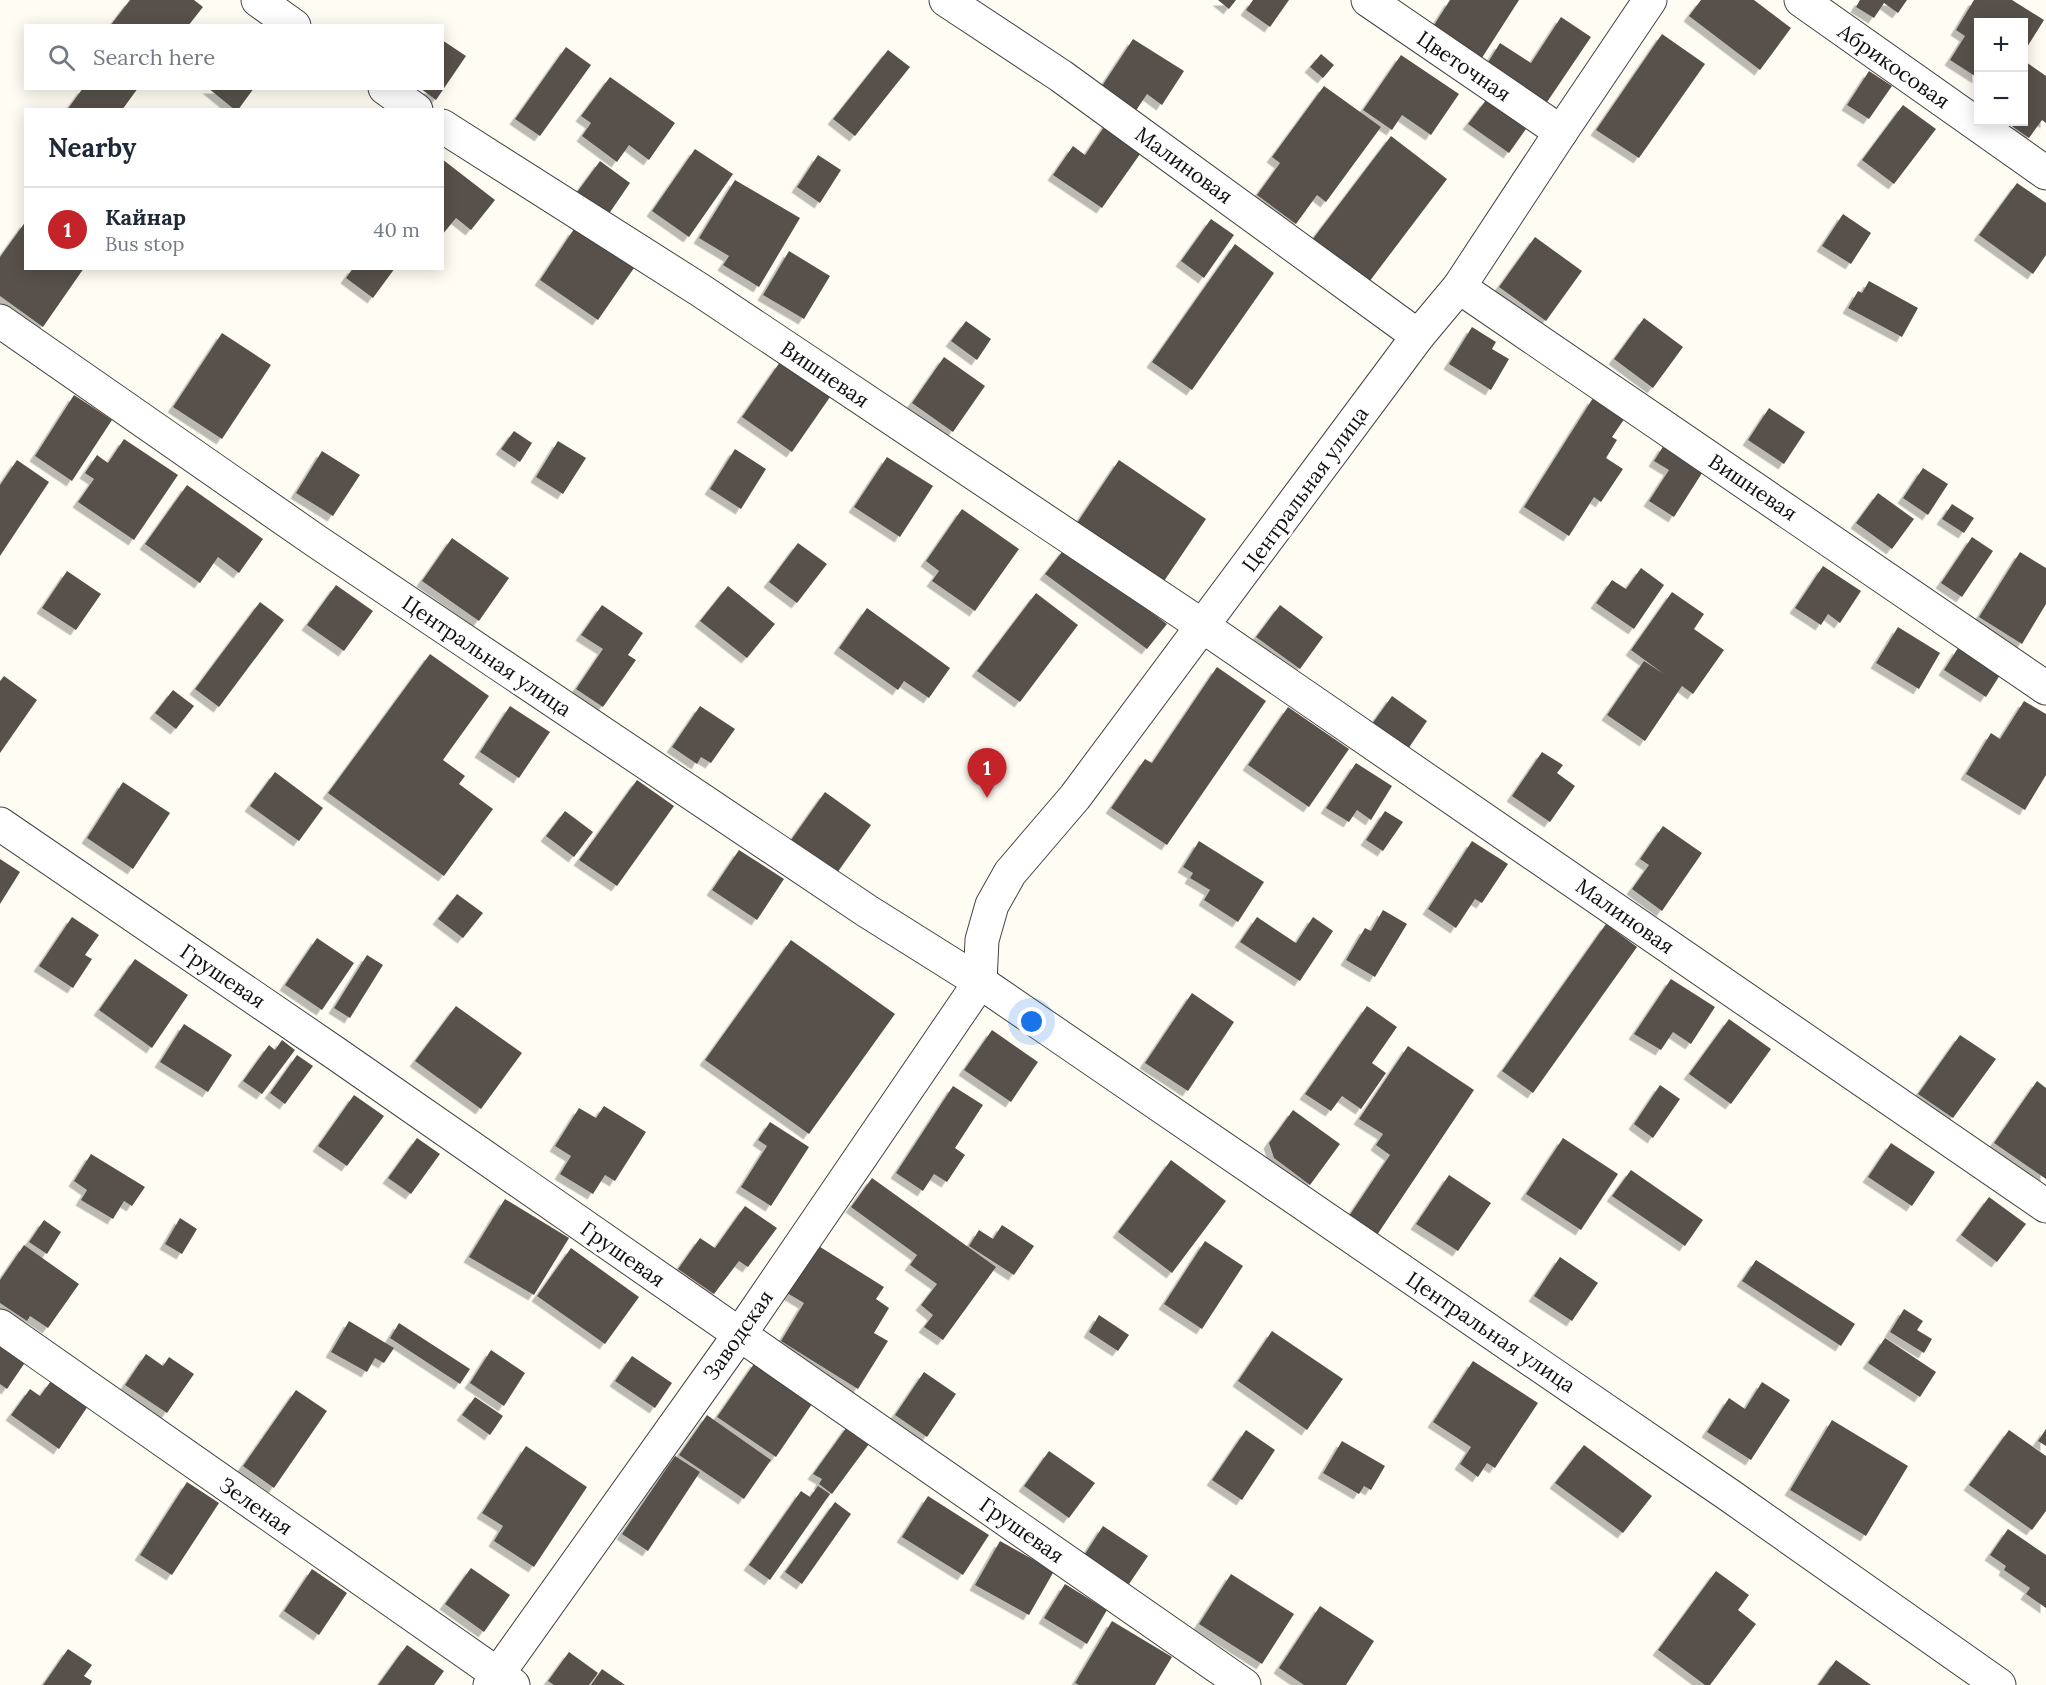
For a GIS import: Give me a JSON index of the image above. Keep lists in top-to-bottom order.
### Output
{
  "streets": {
    "street": [
      "Цветочная",
      "Абрикосовая",
      "Малиновая",
      "Вишневая",
      "Центральная улица",
      "Грушевая",
      "Заводская",
      "Зеленая"
    ]
  },
  "crossings": [
    ["Цветочная", "Центральная улица"],
    ["Малиновая", "Вишневая"],
    ["Малиновая", "Центральная улица"],
    ["Вишневая", "Центральная улица"],
    ["Центральная улица", "Заводская"],
    ["Грушевая", "Заводская"],
    ["Заводская", "Зеленая"]
  ],
  "page": {
    "map_buttons": ["+", "−"],
    "search": "Search here",
    "heading": "Nearby",
    "list": [
      {
        "mark": "1",
        "name": "Кайнар",
        "note": "Bus stop",
        "value": "40 m"
      }
    ],
    "pins": "1"
  }
}
